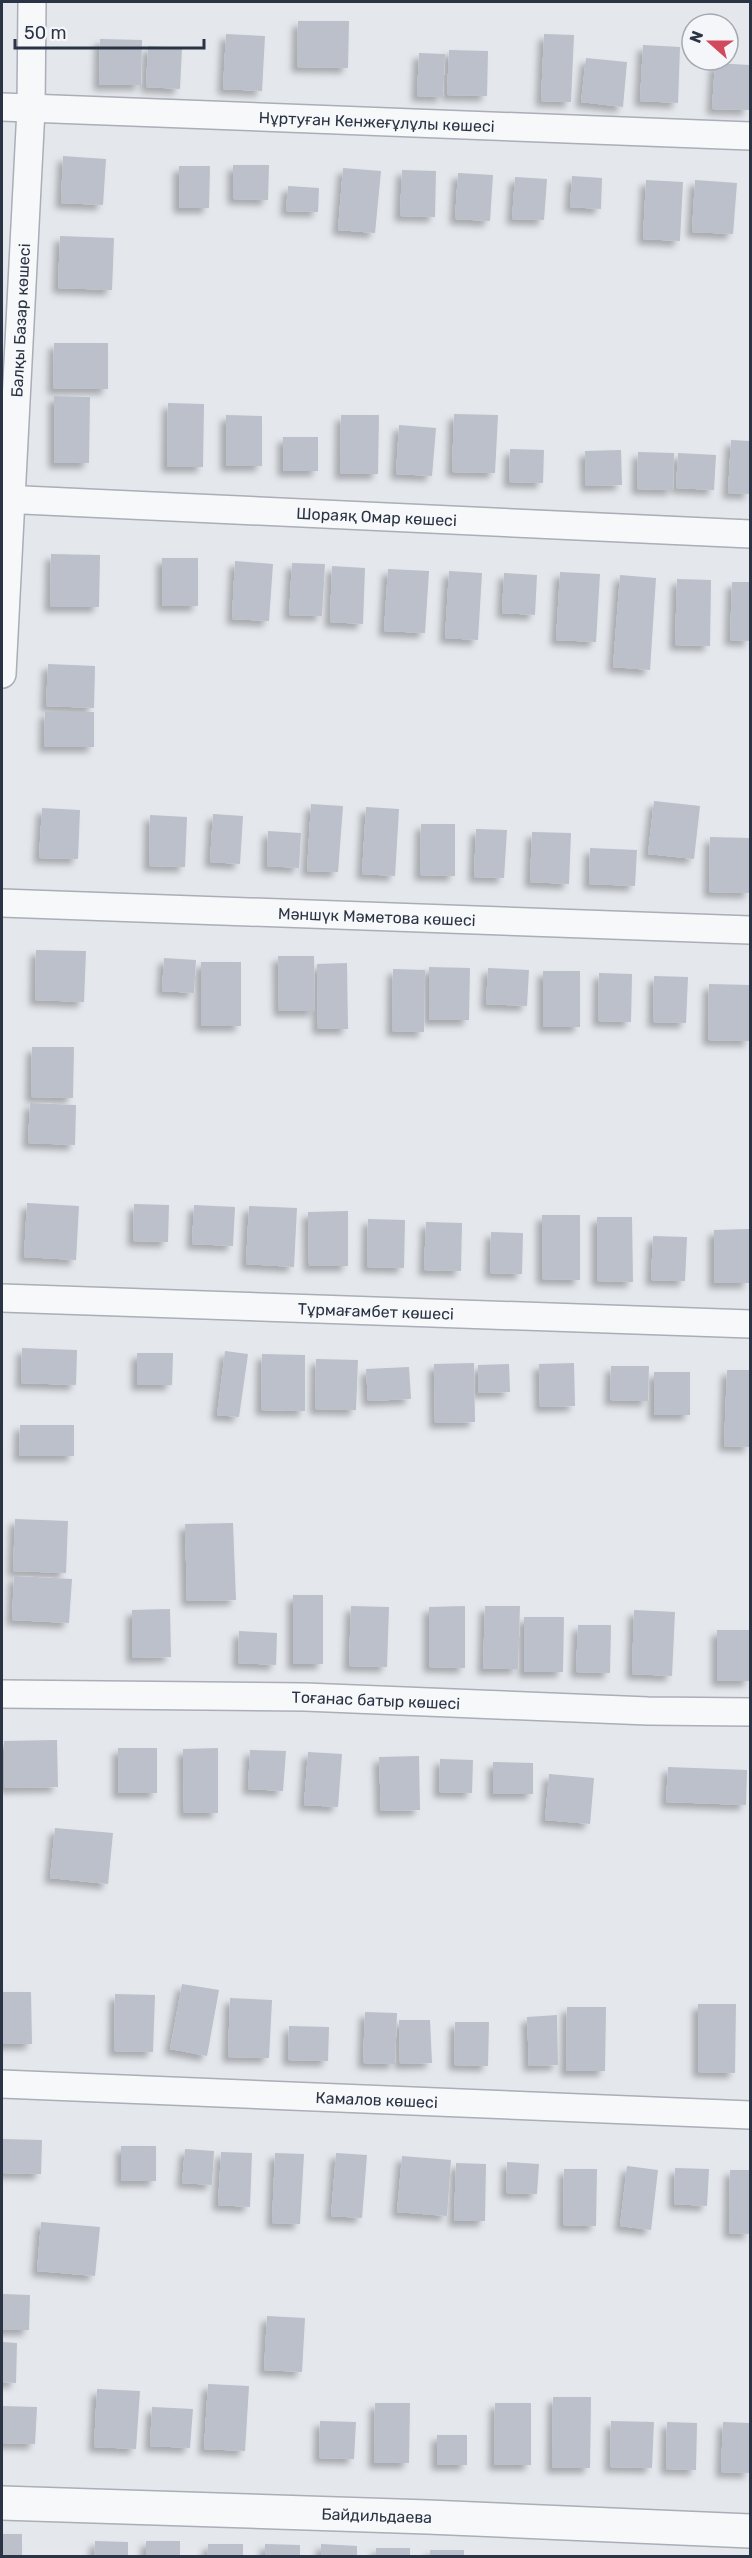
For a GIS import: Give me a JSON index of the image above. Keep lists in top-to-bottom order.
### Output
{
  "streets": {
    "street": [
      "Нұртуған Кенжеғұлұлы көшесі",
      "Балқы Базар көшесі",
      "Шораяқ Омар көшесі",
      "Мәншүк Мәметова көшесі",
      "Тұрмағамбет көшесі",
      "Тоғанас батыр көшесі",
      "Камалов көшесі",
      "Байдильдаева"
    ]
  },
  "crossings": [
    ["Нұртуған Кенжеғұлұлы көшесі", "Балқы Базар көшесі"],
    ["Балқы Базар көшесі", "Шораяқ Омар көшесі"]
  ],
  "scale_bar": "50 m",
  "north": "left"
}
